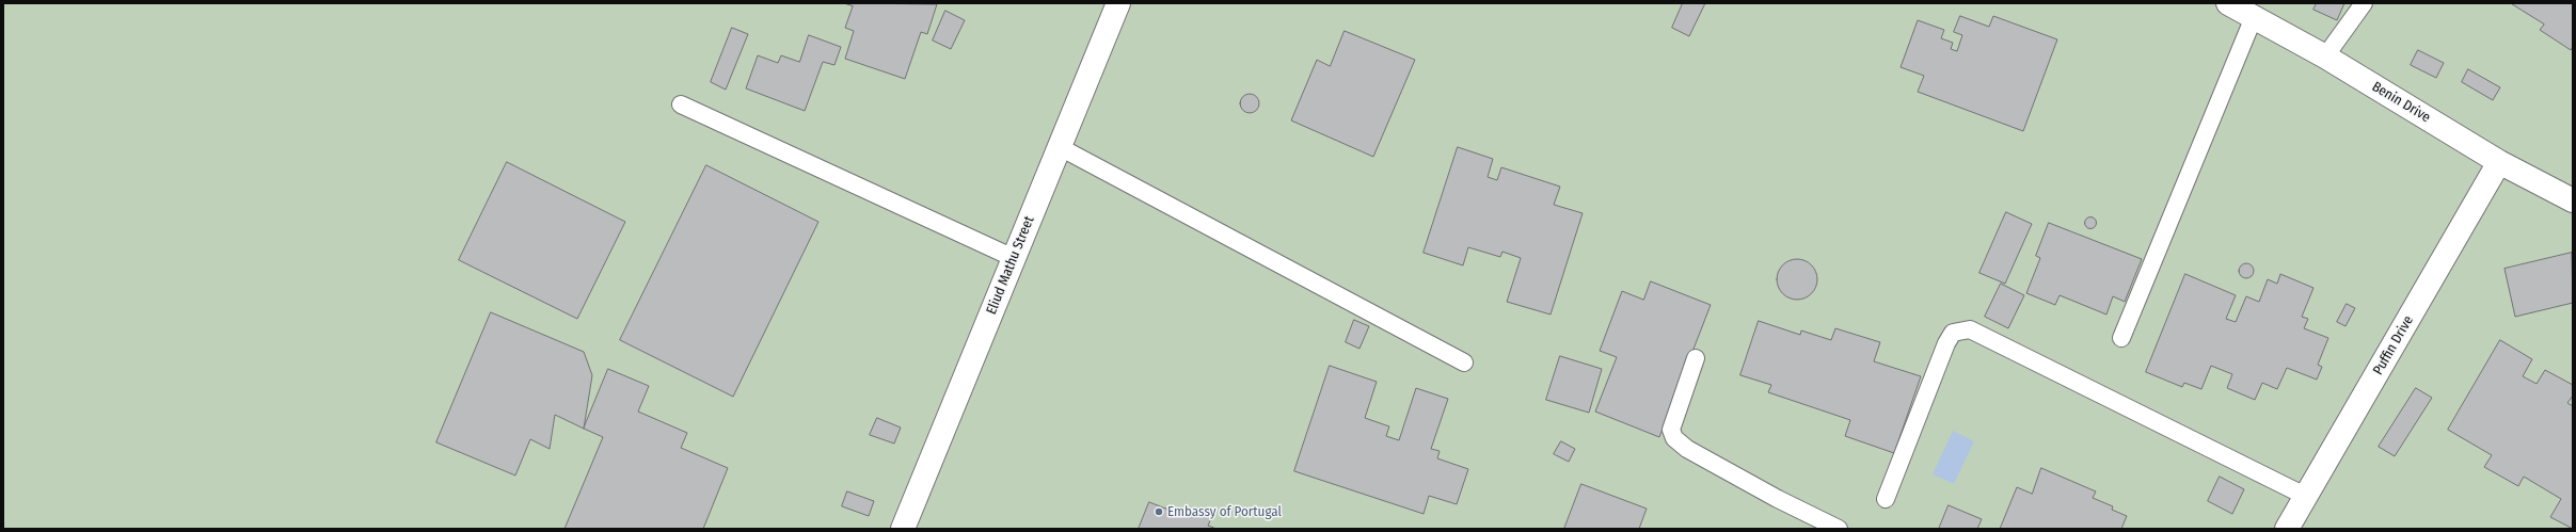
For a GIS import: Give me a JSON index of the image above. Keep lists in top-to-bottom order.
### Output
{
  "streets": {
    "street": ["Benin Drive", "Eliud Mathu Street", "Puffin Drive"]
  },
  "crossings": [
    ["Benin Drive", "Puffin Drive"]
  ],
  "places": ["Embassy of Portugal"]
}
